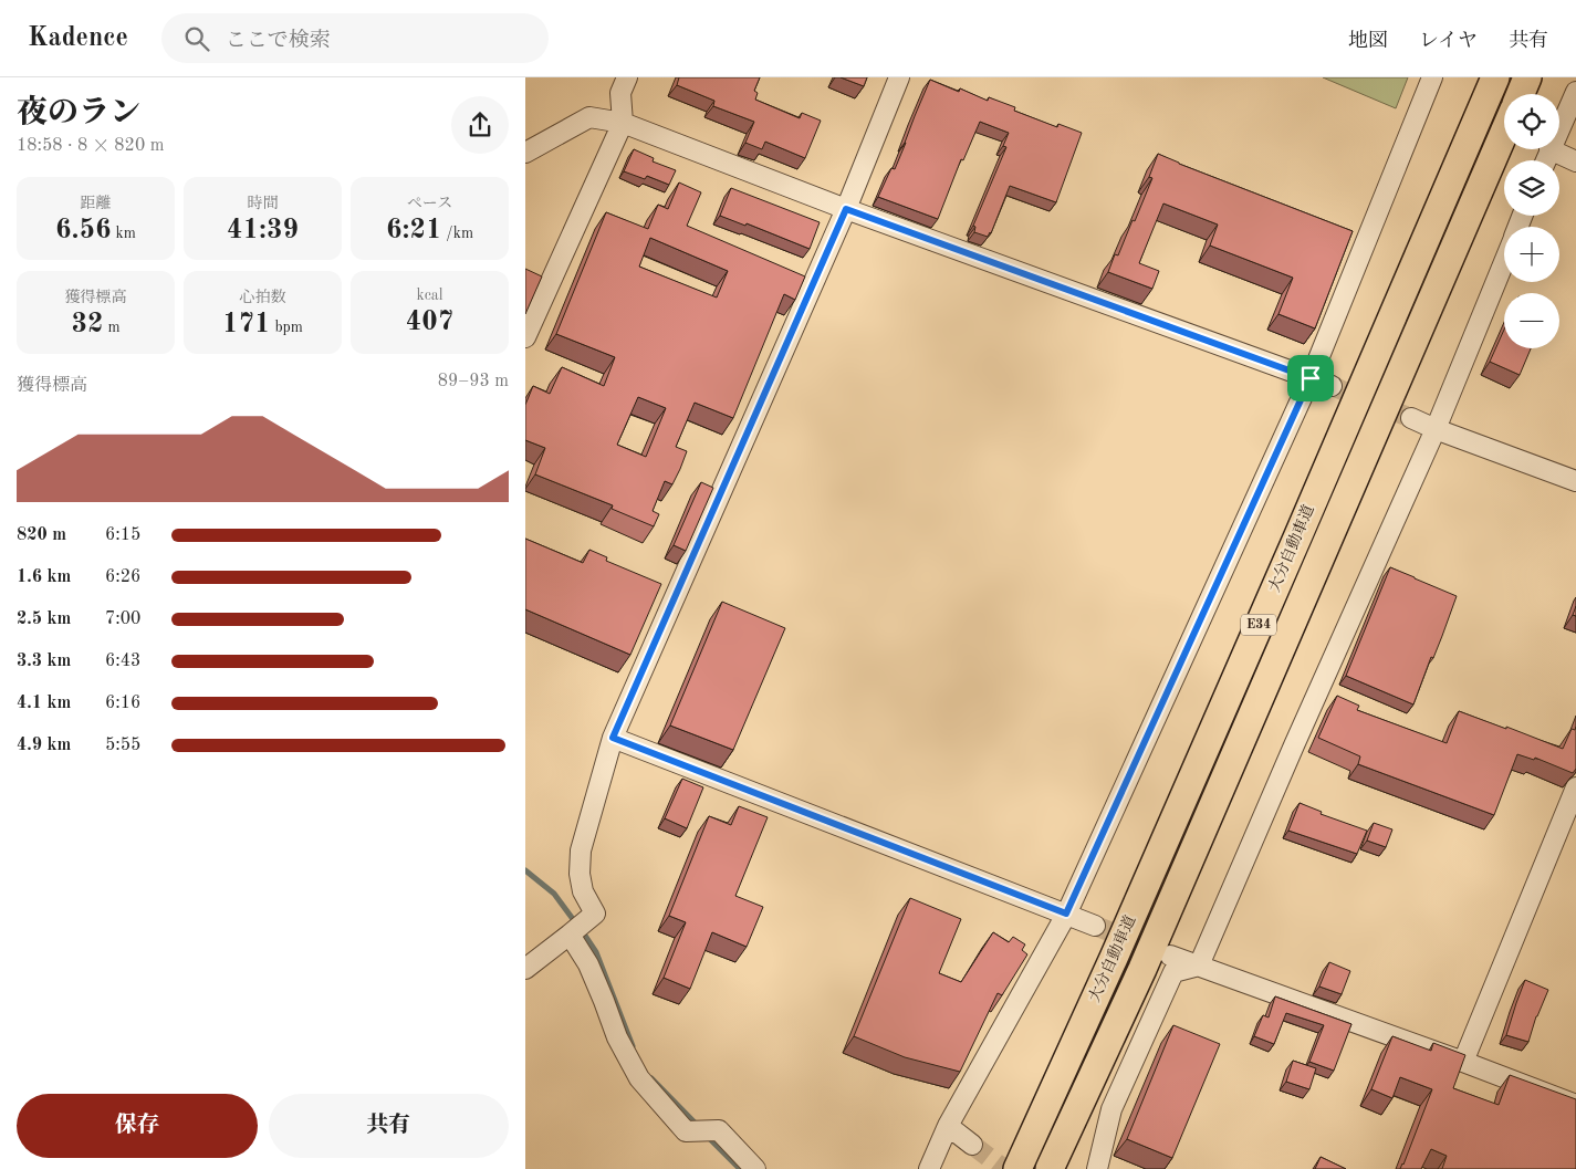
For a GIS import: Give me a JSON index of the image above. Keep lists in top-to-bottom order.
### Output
{
  "streets": {
    "highway": ["大分自動車道", "E34"]
  },
  "page": {
    "header": "Kadence",
    "search": "ここで検索",
    "nav": ["地図", "レイヤ", "共有"],
    "heading": ["夜のラン", "18:58 · 8 × 820 m"],
    "map_buttons": ["+", "−"],
    "stats": [
      ["距離", "6.56 km"],
      ["時間", "41:39"],
      ["ペース", "6:21 /km"],
      ["獲得標高", "32 m"],
      ["心拍数", "171 bpm"],
      ["kcal", "407"]
    ],
    "chart": ["獲得標高", "89–93 m"],
    "list": [
      {
        "name": "820 m",
        "note": "6:15"
      },
      {
        "name": "1.6 km",
        "note": "6:26"
      },
      {
        "name": "2.5 km",
        "note": "7:00"
      },
      {
        "name": "3.3 km",
        "note": "6:43"
      },
      {
        "name": "4.1 km",
        "note": "6:16"
      },
      {
        "name": "4.9 km",
        "note": "5:55"
      }
    ],
    "buttons": ["保存", "共有"]
  }
}
